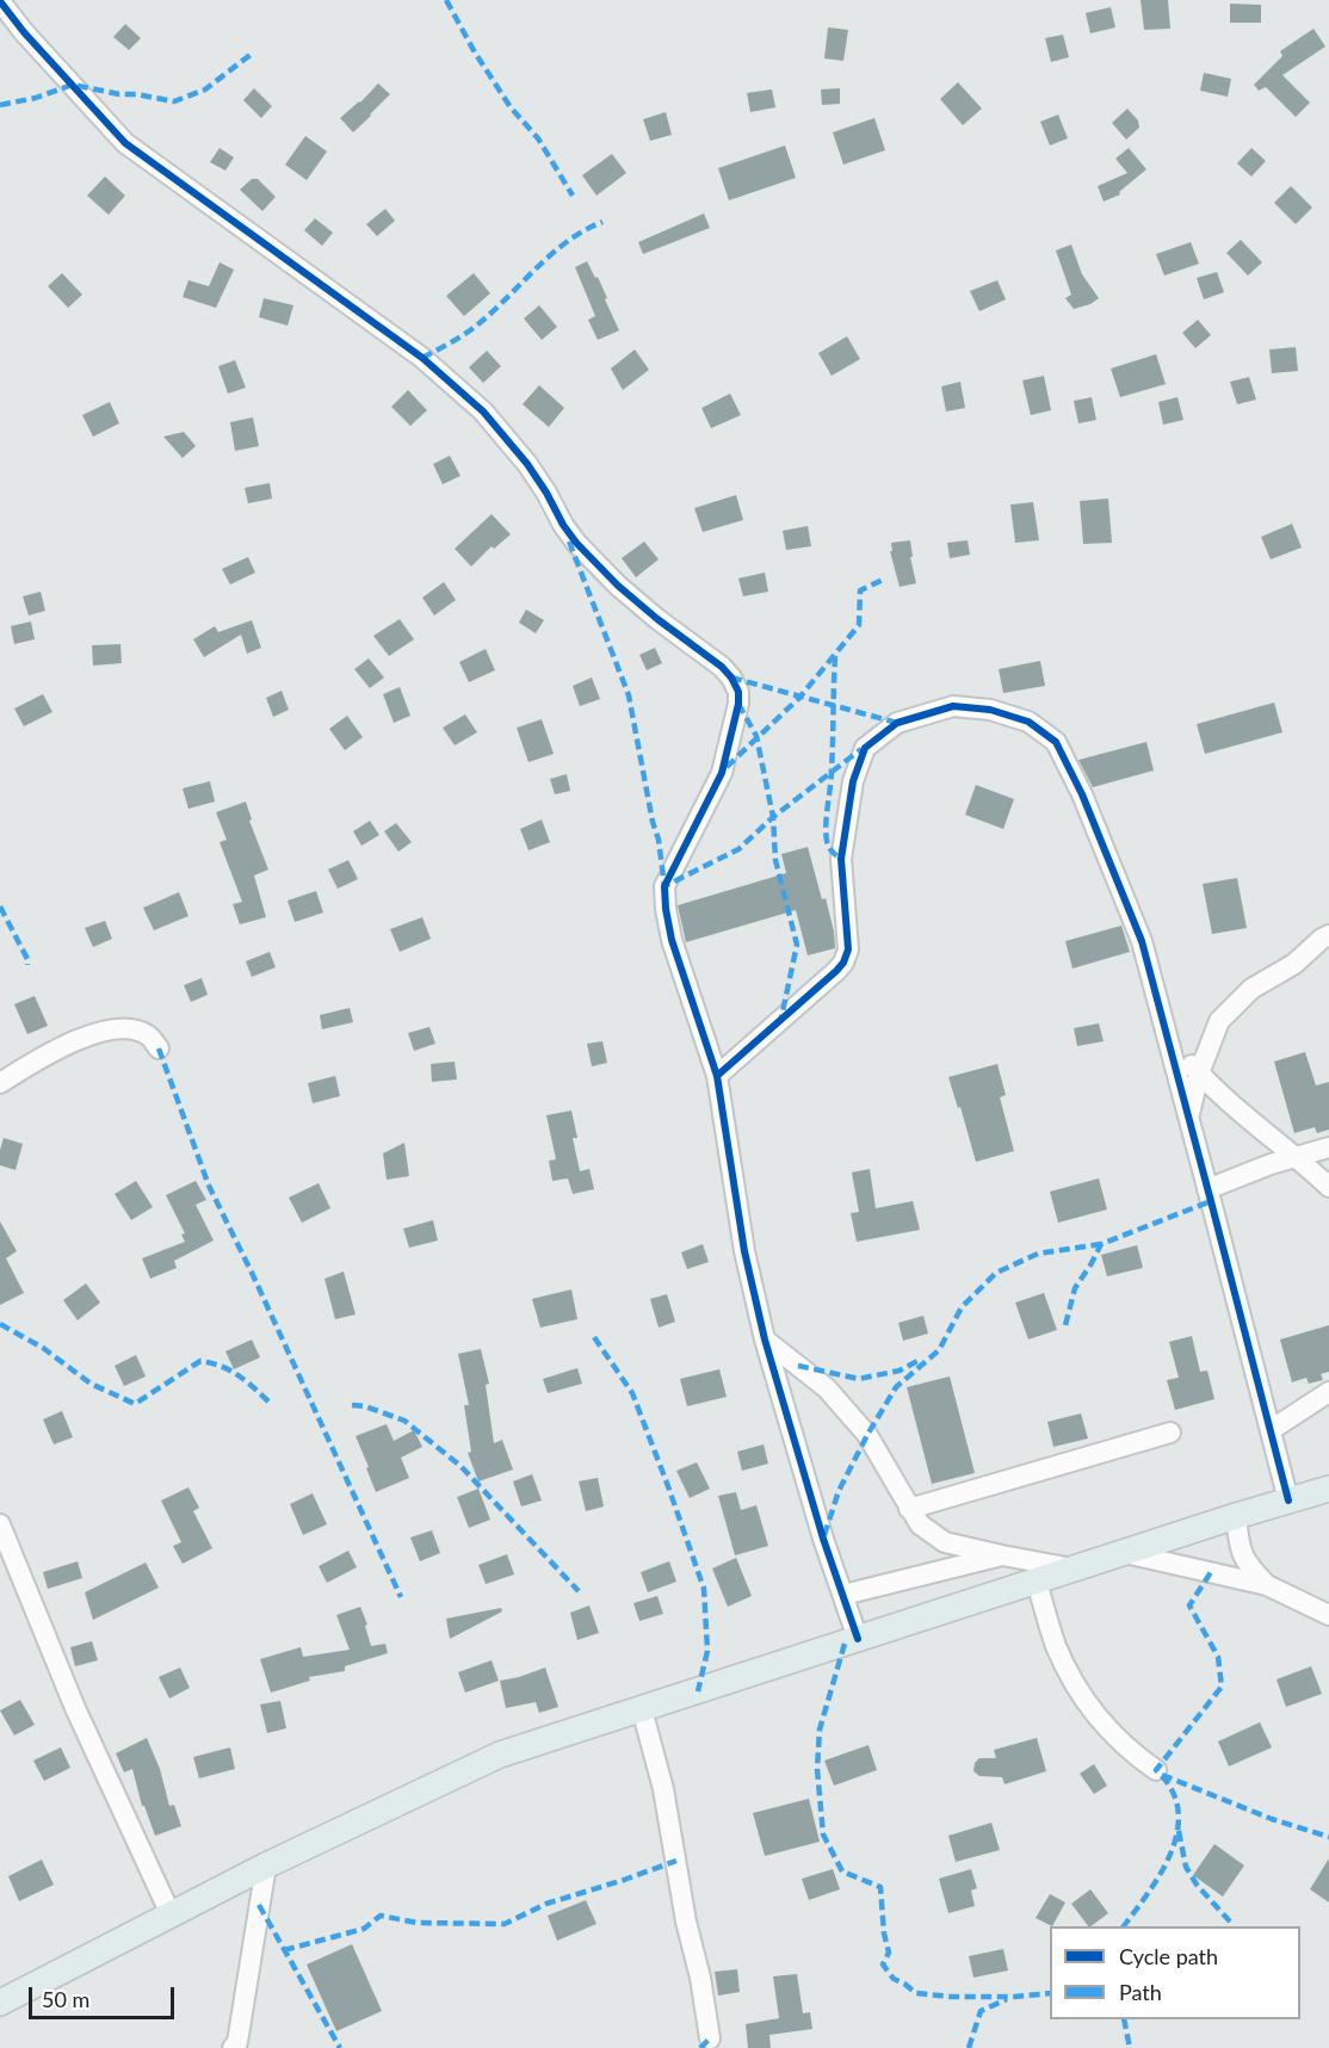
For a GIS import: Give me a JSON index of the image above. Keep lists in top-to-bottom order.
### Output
{
  "legend": ["Cycle path", "Path"],
  "scale_bar": "50 m"
}
